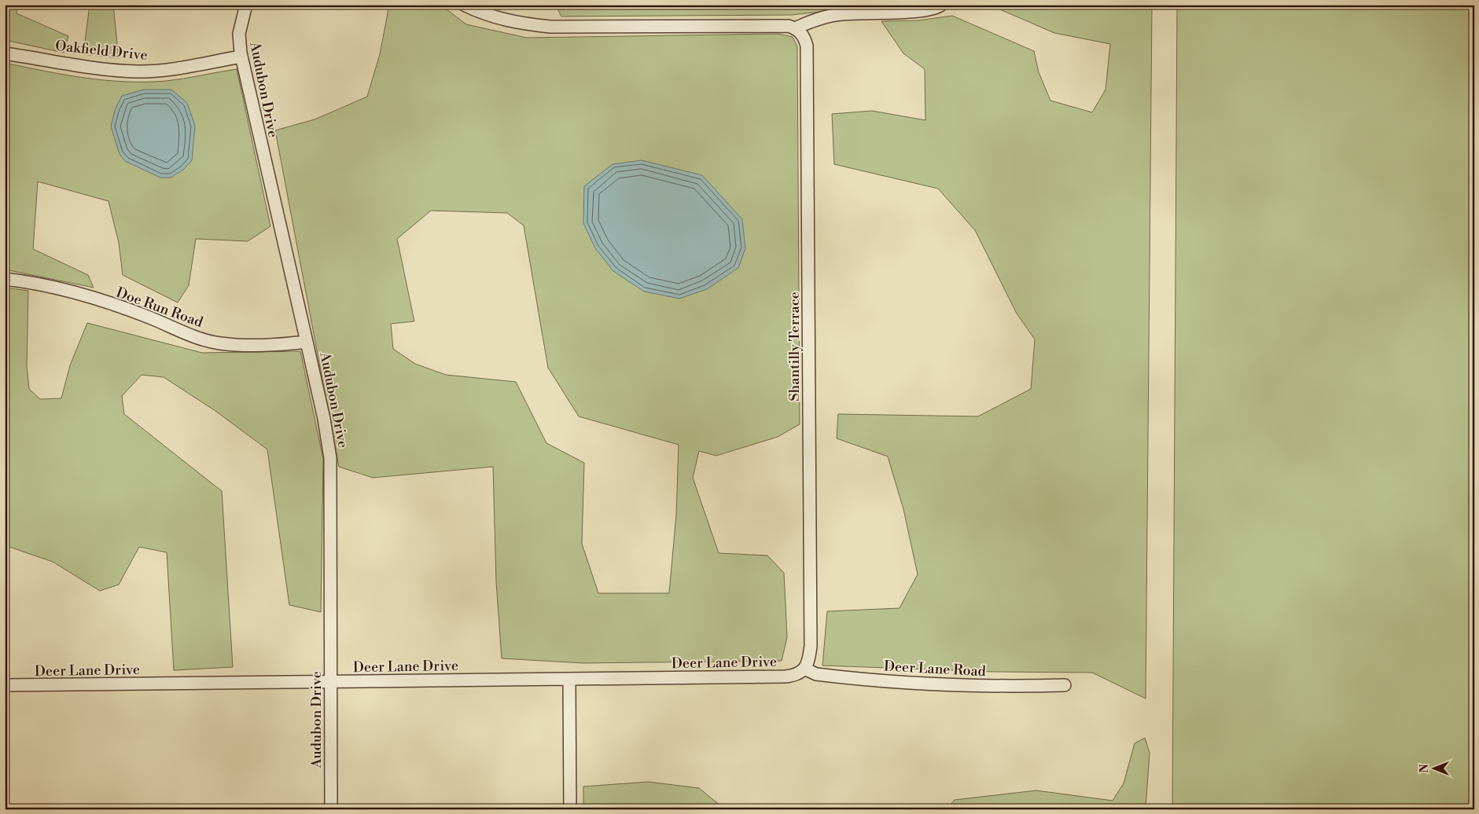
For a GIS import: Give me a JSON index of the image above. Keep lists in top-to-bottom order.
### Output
{
  "streets": {
    "street": [
      "Oakfield Drive",
      "Audubon Drive",
      "Doe Run Road",
      "Shantilly Terrace",
      "Deer Lane Drive",
      "Deer Lane Road"
    ]
  },
  "crossings": [
    ["Oakfield Drive", "Audubon Drive"],
    ["Audubon Drive", "Doe Run Road"],
    ["Audubon Drive", "Deer Lane Drive"],
    ["Shantilly Terrace", "Deer Lane Drive"],
    ["Shantilly Terrace", "Deer Lane Road"],
    ["Deer Lane Drive", "Deer Lane Road"]
  ],
  "north": "left"
}
